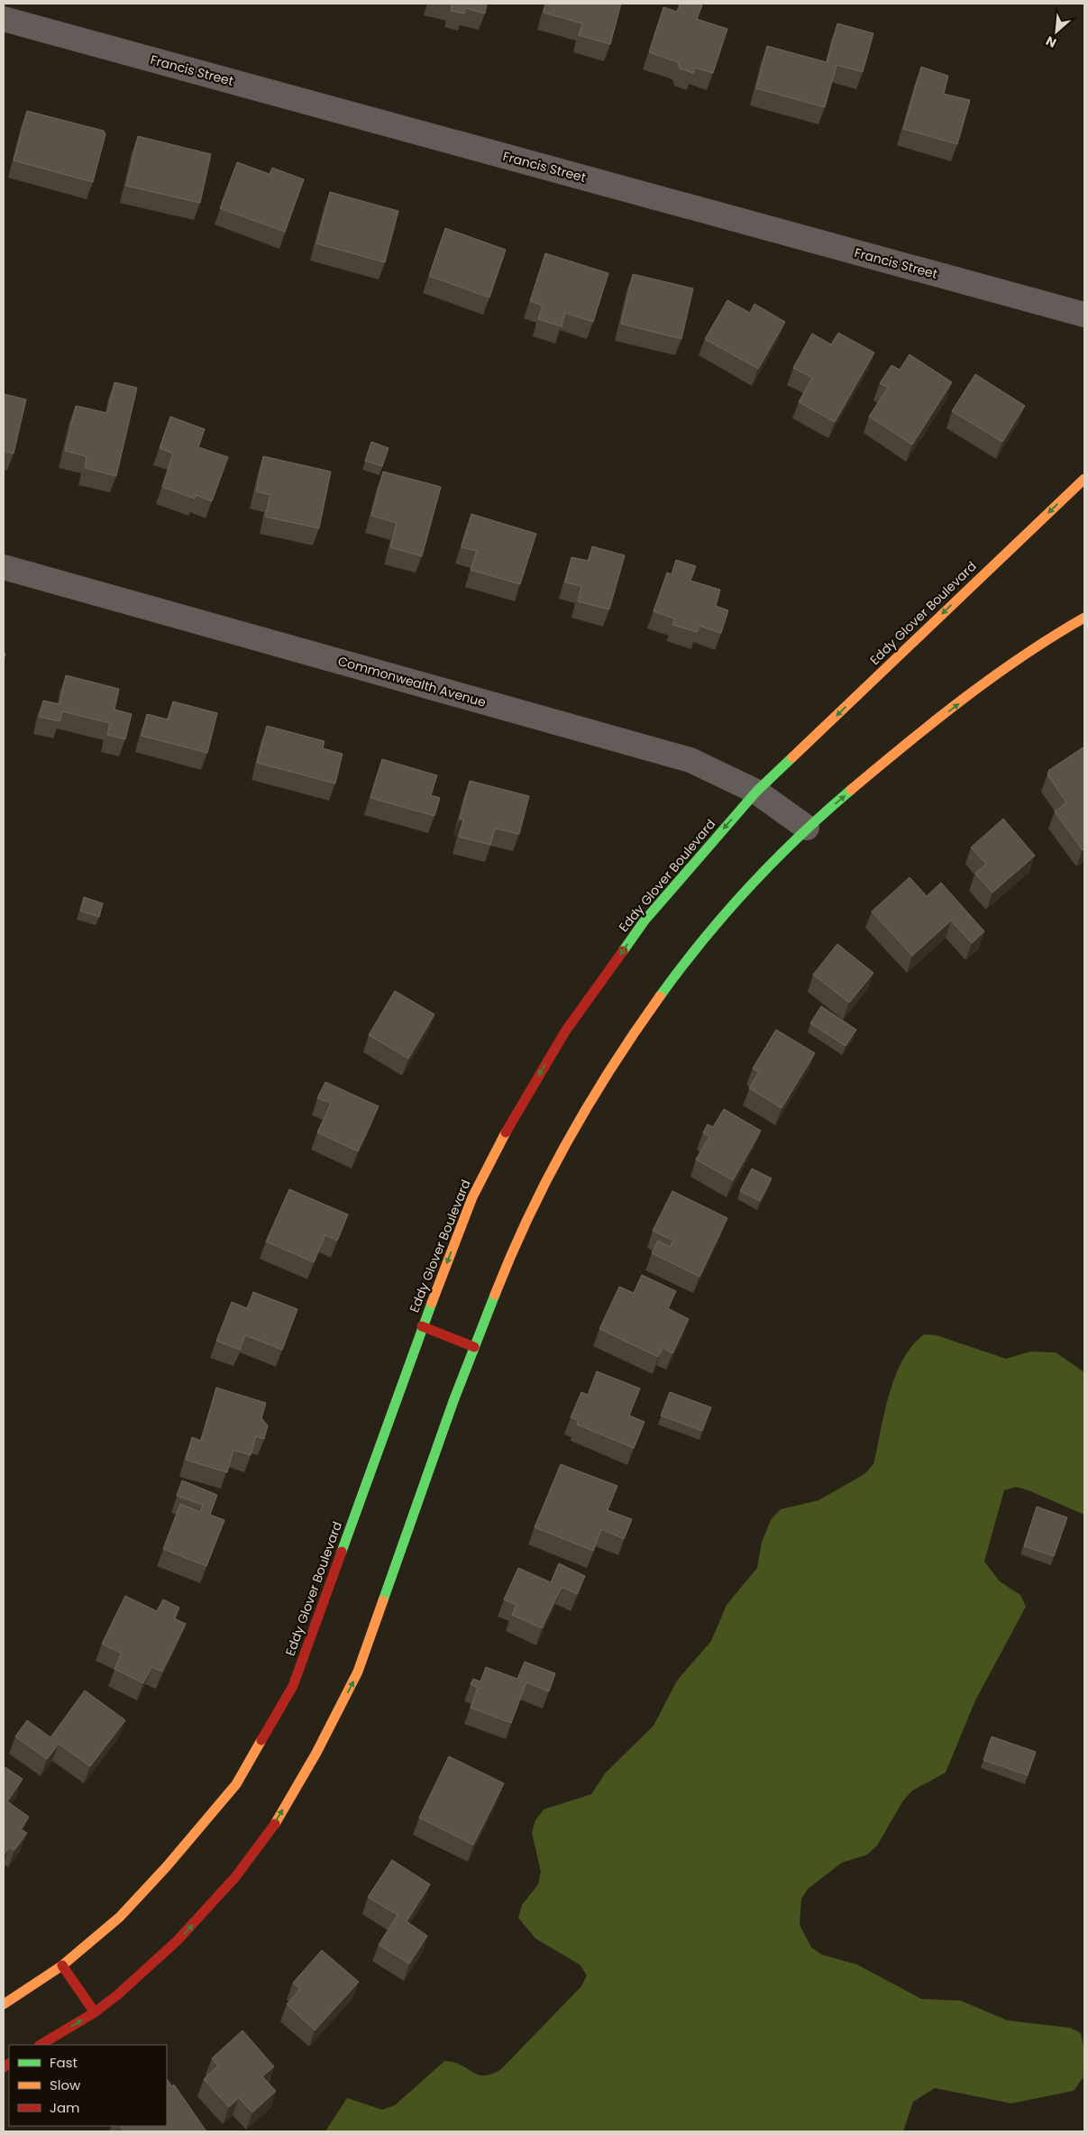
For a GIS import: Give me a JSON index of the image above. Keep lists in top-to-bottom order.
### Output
{
  "streets": {
    "street": ["Francis Street", "Eddy Glover Boulevard", "Commonwealth Avenue"]
  },
  "crossings": [
    ["Eddy Glover Boulevard", "Commonwealth Avenue"]
  ],
  "legend": ["Fast", "Slow", "Jam"],
  "north": "bottom left"
}
